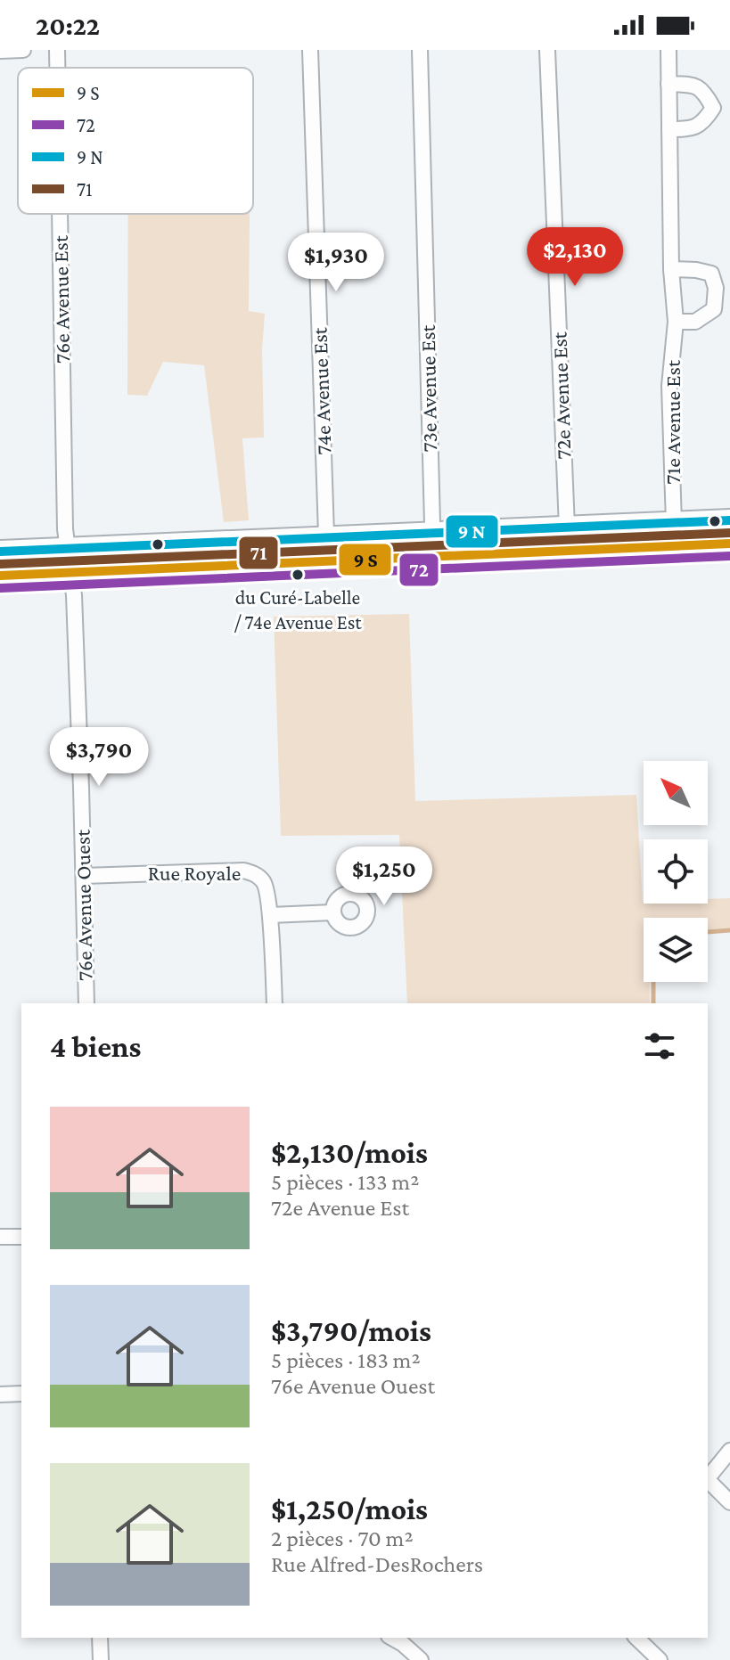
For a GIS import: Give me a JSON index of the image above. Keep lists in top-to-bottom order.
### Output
{
  "streets": {
    "street": [
      "76e Avenue Est",
      "73e Avenue Est",
      "74e Avenue Est",
      "72e Avenue Est",
      "71e Avenue Est",
      "Rue Royale",
      "76e Avenue Ouest"
    ]
  },
  "crossings": [
    ["76e Avenue Est", "76e Avenue Ouest"],
    ["Rue Royale", "76e Avenue Ouest"]
  ],
  "places": ["du Curé-Labelle / 74e Avenue Est"],
  "lines": ["transit line 71", "transit line 72"],
  "legend": [
    "9 S",
    "72",
    "9 N",
    "71"
  ],
  "north": "top left",
  "page": {
    "status": "20:22",
    "price": [
      "$2,130",
      "$1,930",
      "$3,790",
      "$1,250"
    ],
    "heading": "4 biens",
    "list": [
      {
        "name": "$2,130/mois",
        "note": "5 pièces · 133 m² · 72e Avenue Est"
      },
      {
        "name": "$3,790/mois",
        "note": "5 pièces · 183 m² · 76e Avenue Ouest"
      },
      {
        "name": "$1,250/mois",
        "note": "2 pièces · 70 m² · Rue Alfred-DesRochers"
      }
    ]
  }
}
